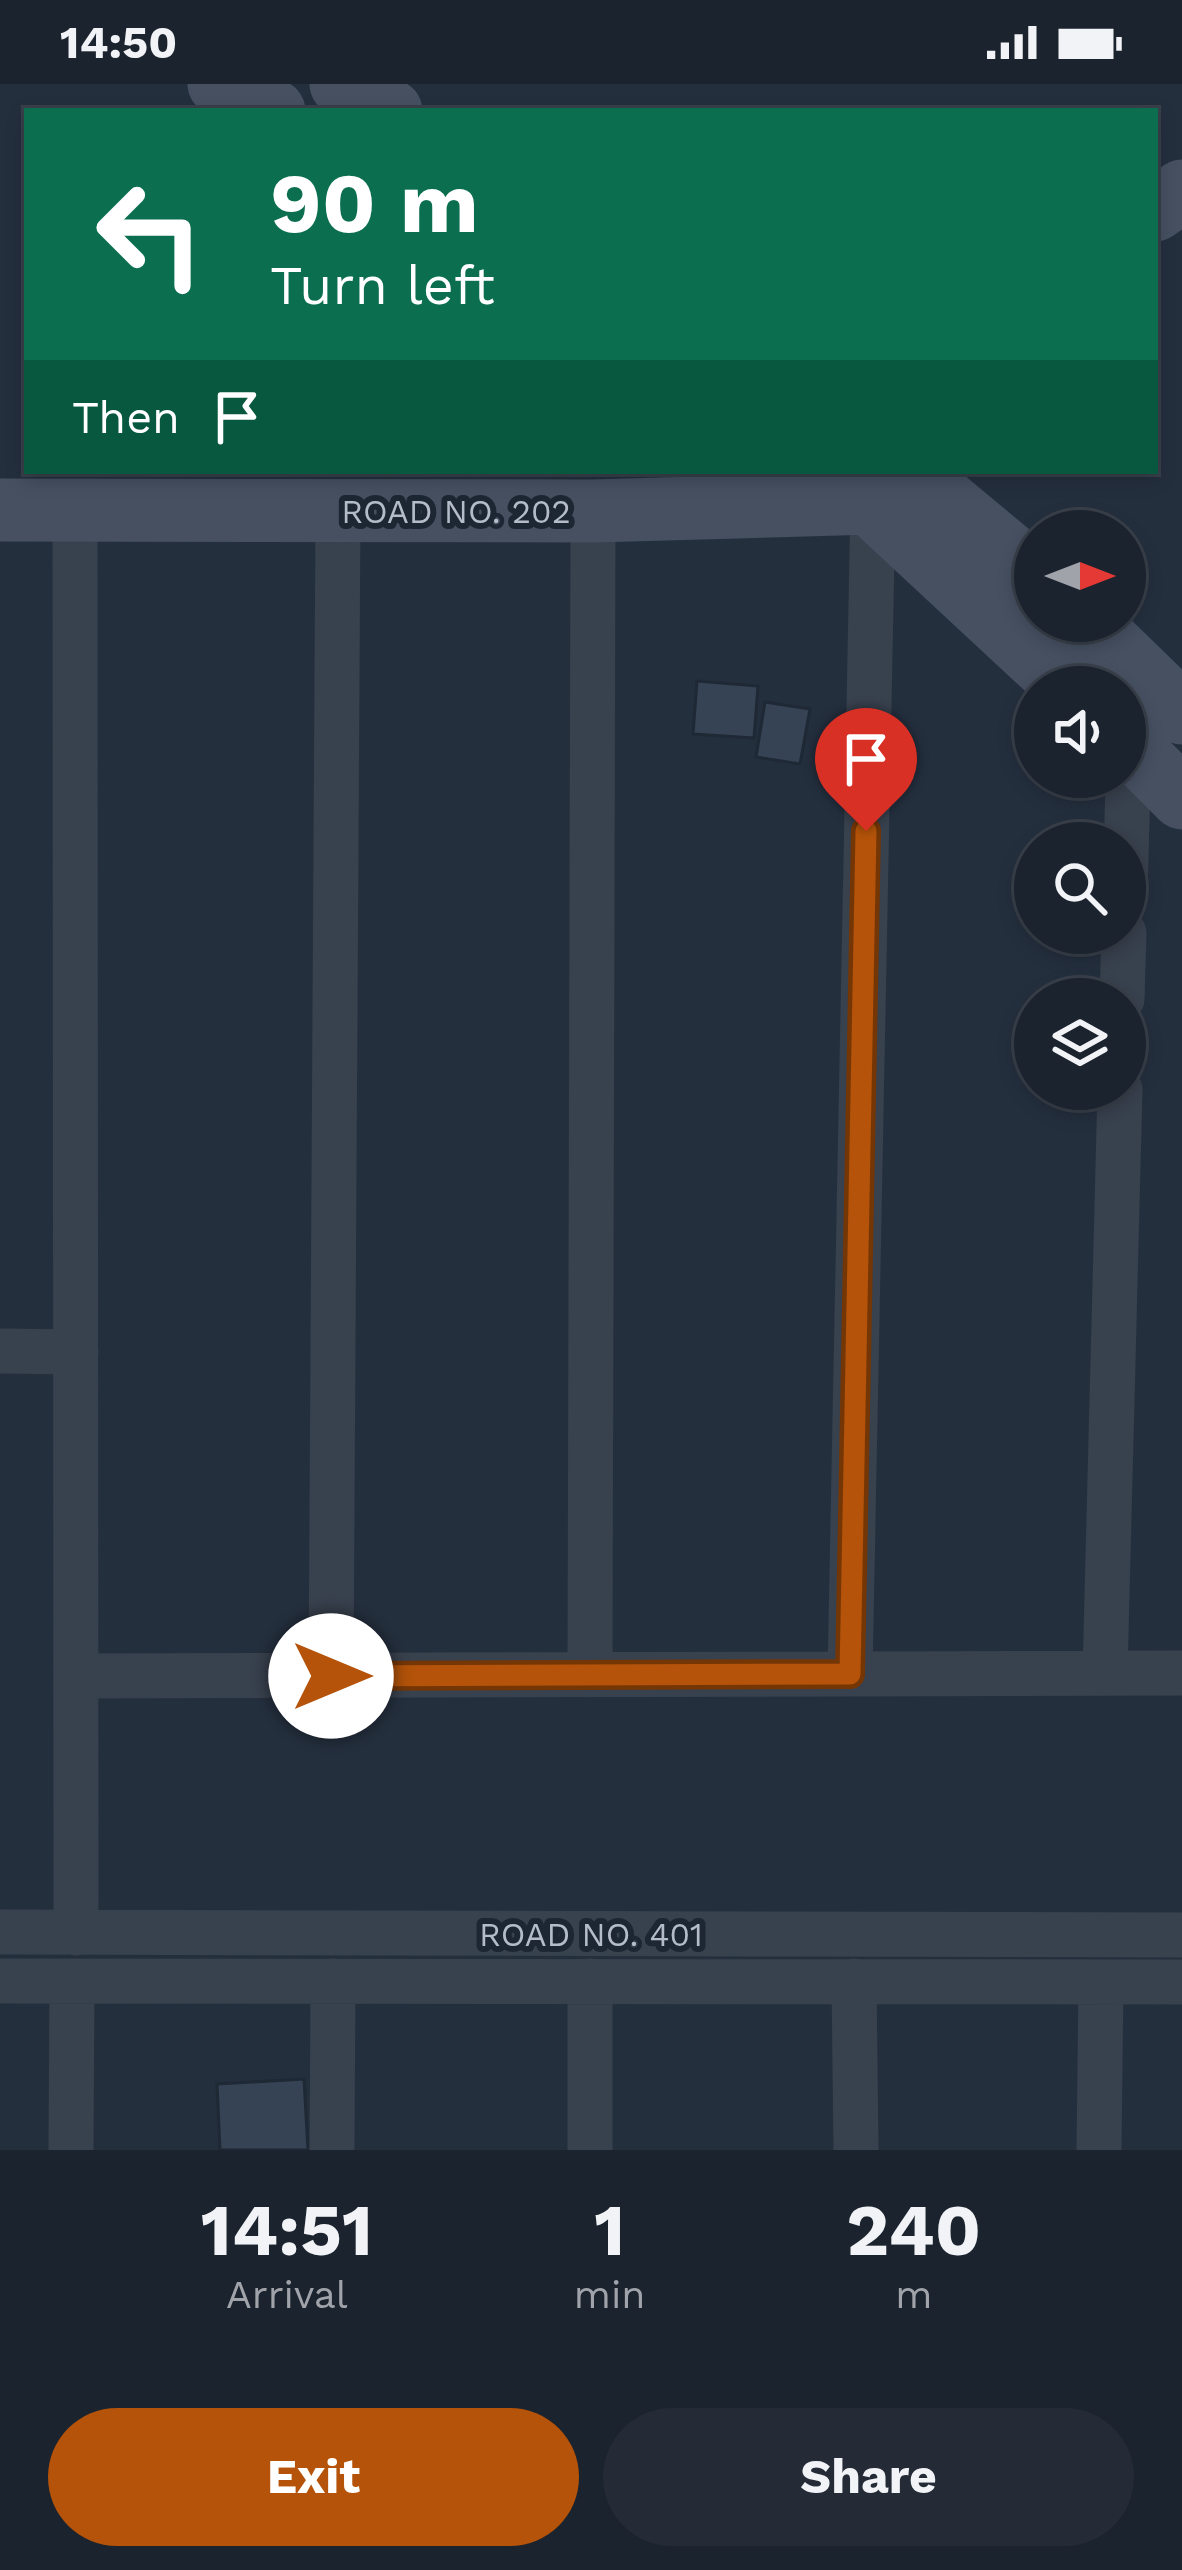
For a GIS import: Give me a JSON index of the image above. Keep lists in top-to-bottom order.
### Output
{
  "streets": {
    "street": ["ROAD NO. 202", "ROAD NO. 401"]
  },
  "north": "right",
  "page": {
    "status": "14:50",
    "turn": ["90 m", "Turn left"],
    "then": "Then",
    "eta": [
      "14:51",
      "Arrival",
      "1",
      "min",
      "240",
      "m"
    ],
    "buttons": ["Exit", "Share"]
  }
}
